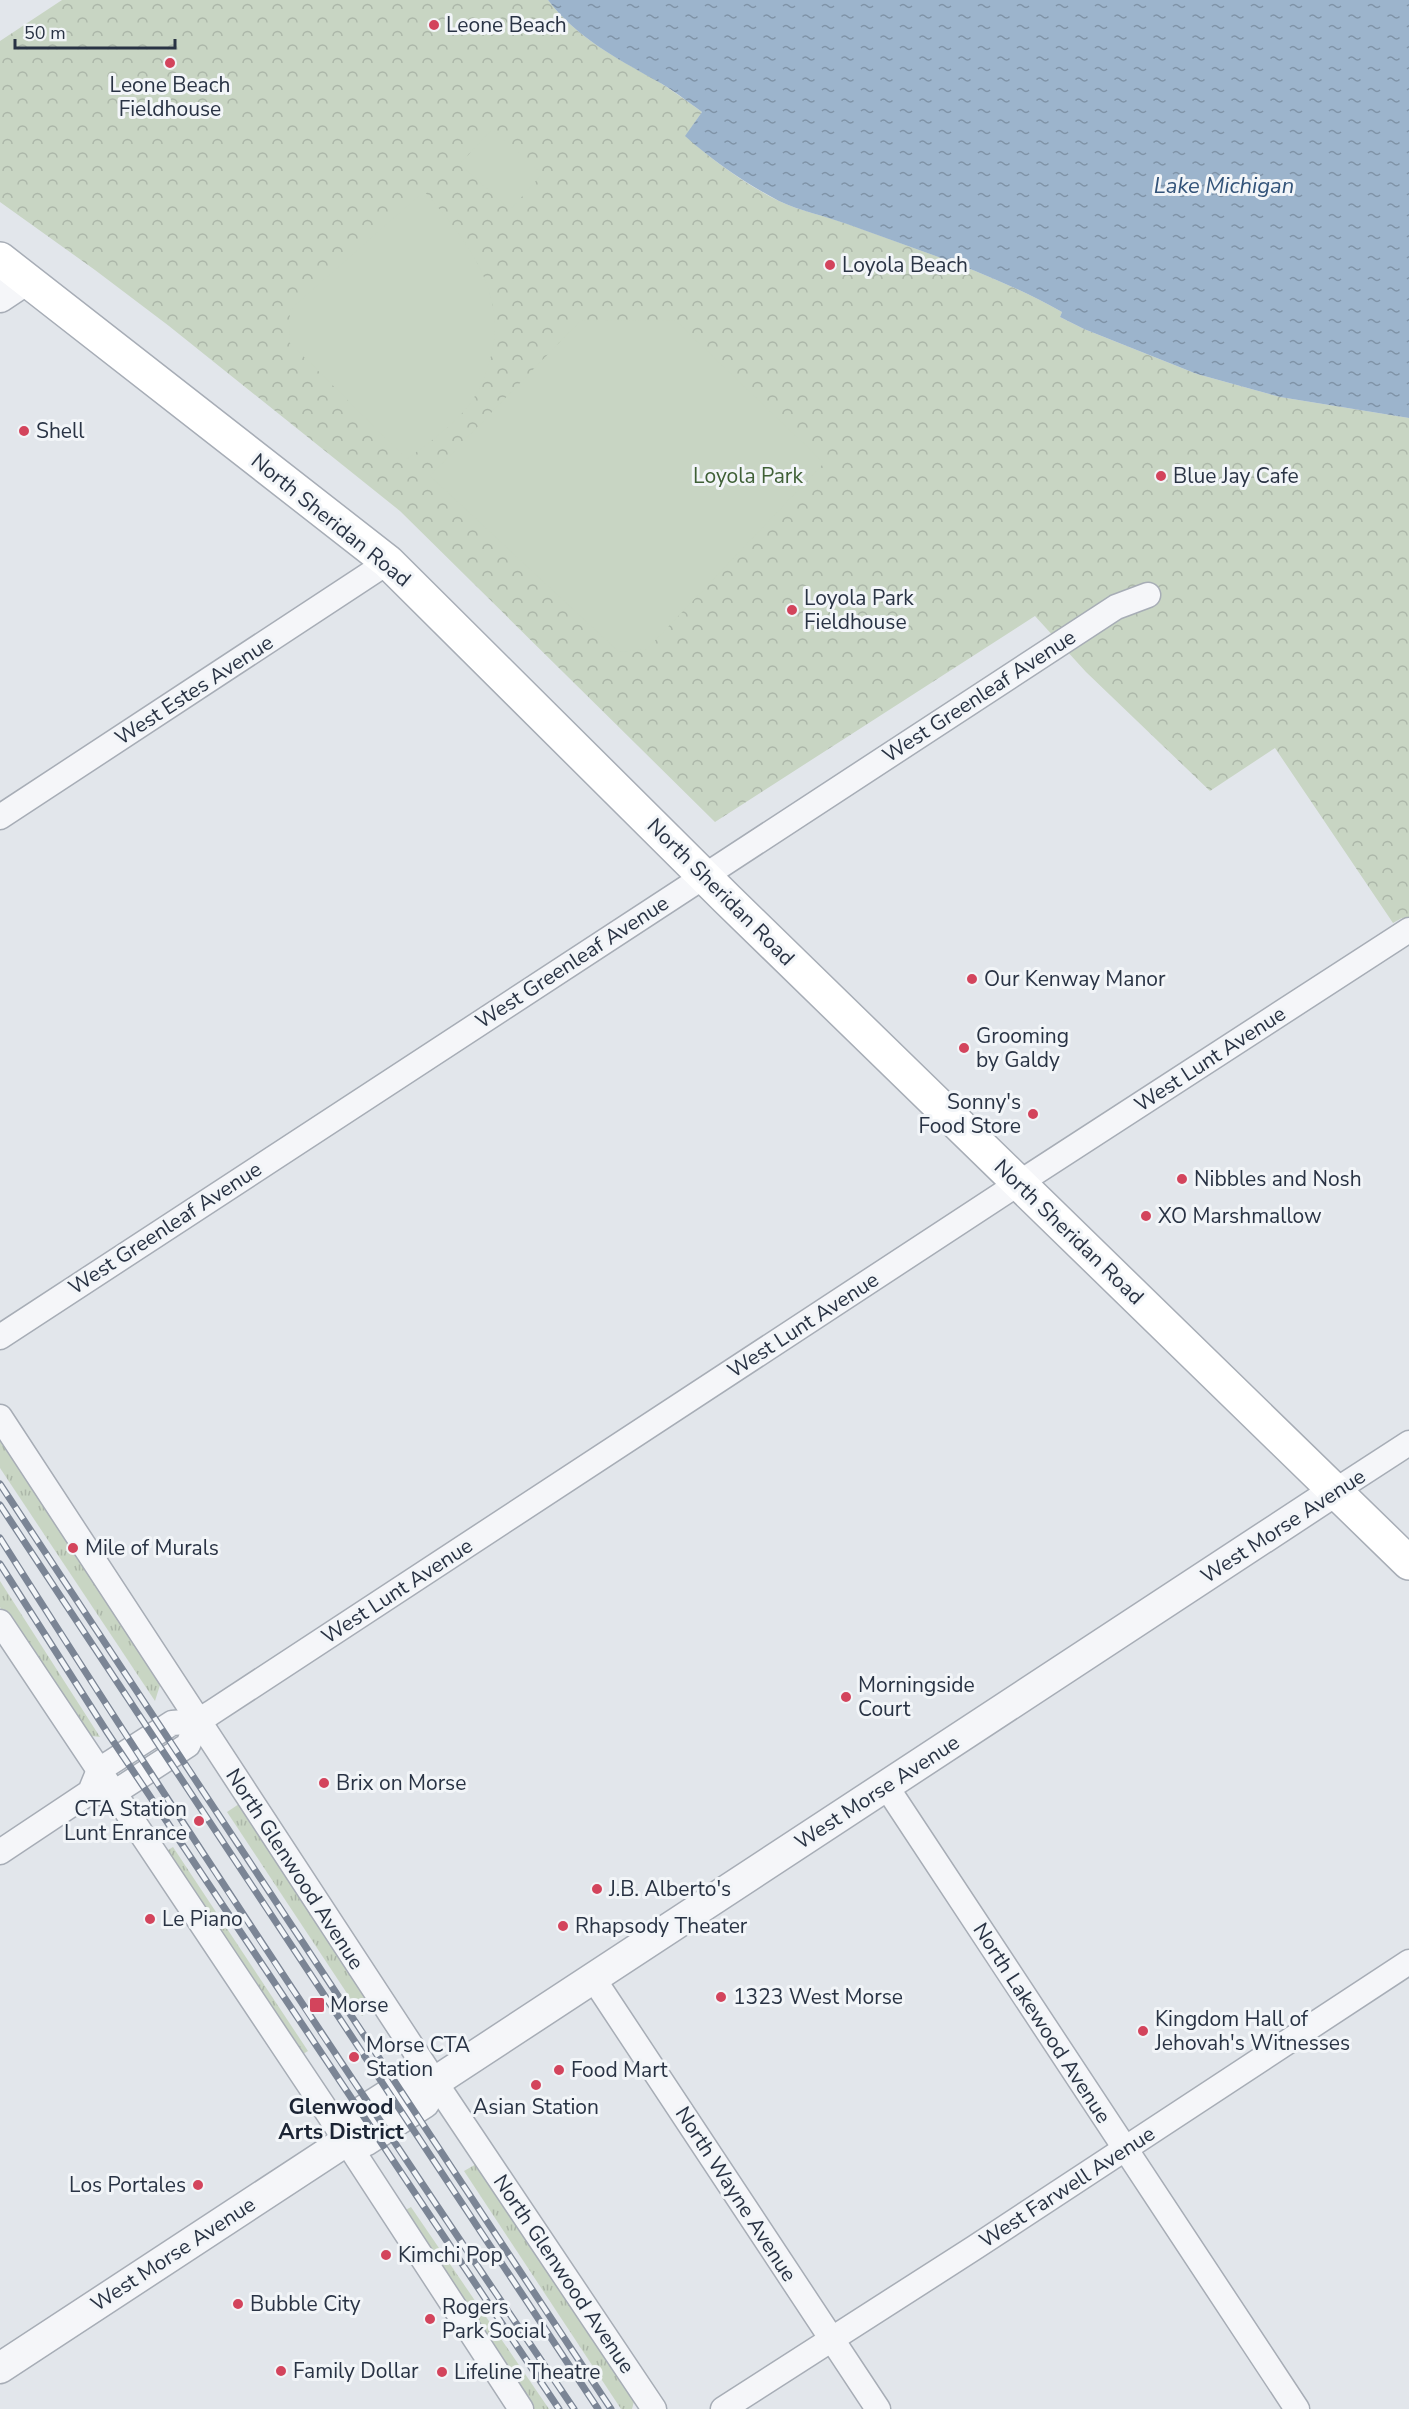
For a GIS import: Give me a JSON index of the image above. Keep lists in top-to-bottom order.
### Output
{
  "streets": {
    "main road": ["North Sheridan Road"],
    "street": [
      "West Estes Avenue",
      "West Greenleaf Avenue",
      "West Lunt Avenue",
      "West Morse Avenue",
      "North Glenwood Avenue",
      "North Lakewood Avenue",
      "West Farwell Avenue",
      "North Wayne Avenue"
    ]
  },
  "crossings": [
    ["North Sheridan Road", "West Estes Avenue"],
    ["North Sheridan Road", "West Greenleaf Avenue"],
    ["North Sheridan Road", "West Lunt Avenue"],
    ["North Sheridan Road", "West Morse Avenue"],
    ["West Lunt Avenue", "North Glenwood Avenue"],
    ["West Morse Avenue", "North Glenwood Avenue"],
    ["West Morse Avenue", "North Lakewood Avenue"],
    ["West Morse Avenue", "North Wayne Avenue"],
    ["North Lakewood Avenue", "West Farwell Avenue"],
    ["West Farwell Avenue", "North Wayne Avenue"]
  ],
  "districts": ["Glenwood Arts District"],
  "water": ["Lake Michigan"],
  "parks": ["Loyola Park"],
  "places": {
    "other": [
      "Leone Beach",
      "Leone Beach Fieldhouse",
      "Loyola Beach",
      "Shell",
      "Blue Jay Cafe",
      "Loyola Park Fieldhouse",
      "Our Kenway Manor",
      "Grooming by Galdy",
      "Sonny's Food Store",
      "Nibbles and Nosh",
      "XO Marshmallow",
      "Mile of Murals",
      "Morningside Court",
      "Brix on Morse",
      "CTA Station Lunt Enrance",
      "J.B. Alberto's",
      "Le Piano",
      "Rhapsody Theater",
      "1323 West Morse",
      "Kingdom Hall of Jehovah's Witnesses",
      "Morse CTA Station",
      "Food Mart",
      "Asian Station",
      "Los Portales",
      "Kimchi Pop",
      "Bubble City",
      "Rogers Park Social",
      "Family Dollar",
      "Lifeline Theatre"
    ],
    "transit": ["Morse"]
  },
  "scale_bar": "50 m"
}
